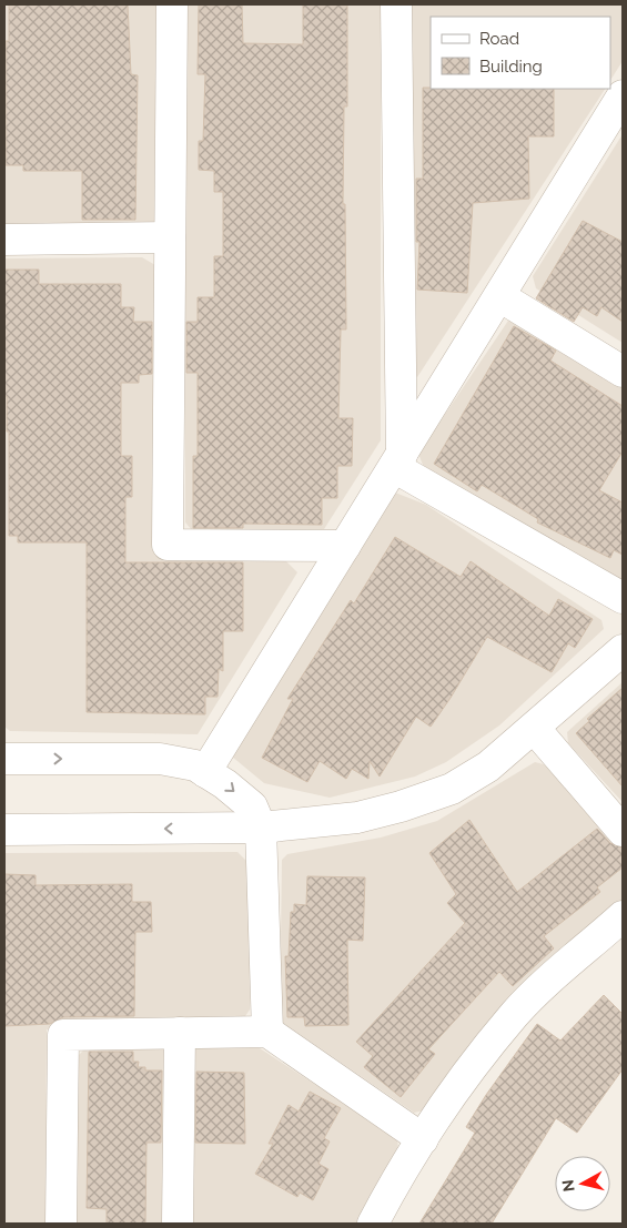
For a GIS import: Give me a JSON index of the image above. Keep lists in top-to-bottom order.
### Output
{
  "legend": ["Road", "Building"],
  "north": "left"
}
